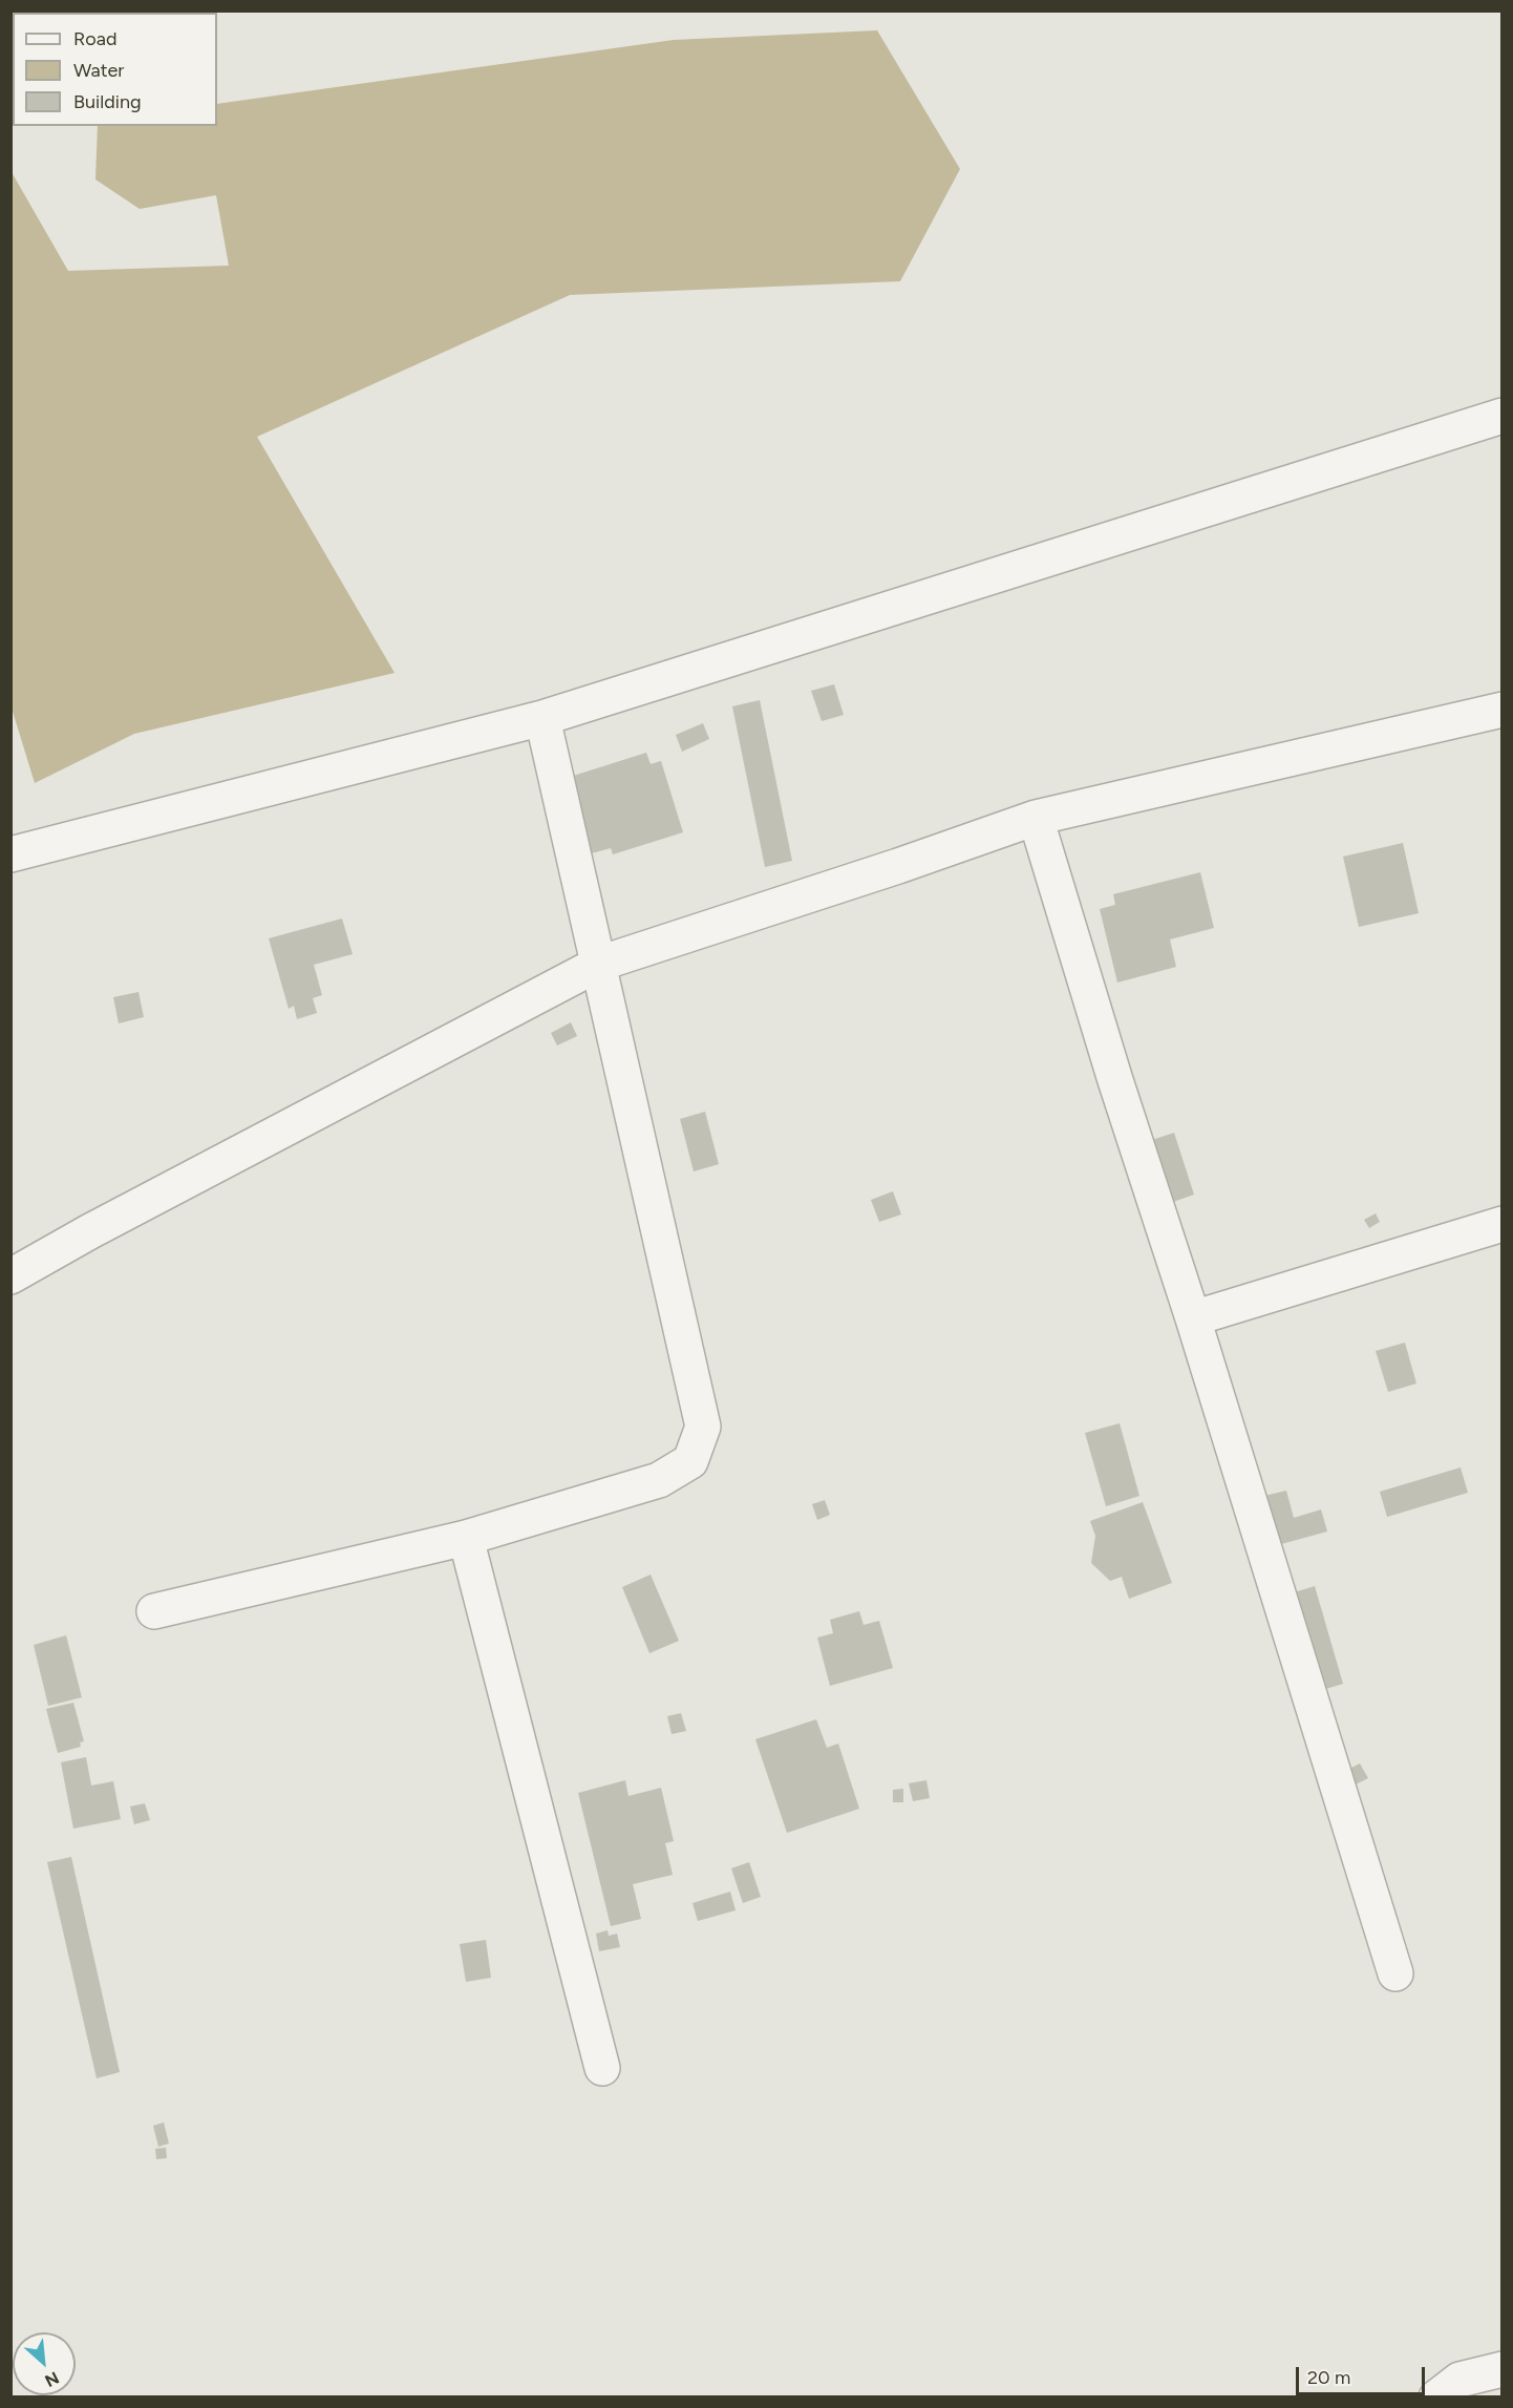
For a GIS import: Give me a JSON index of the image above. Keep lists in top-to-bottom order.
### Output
{
  "legend": ["Road", "Water", "Building"],
  "scale_bar": "20 m",
  "north": "bottom right"
}
